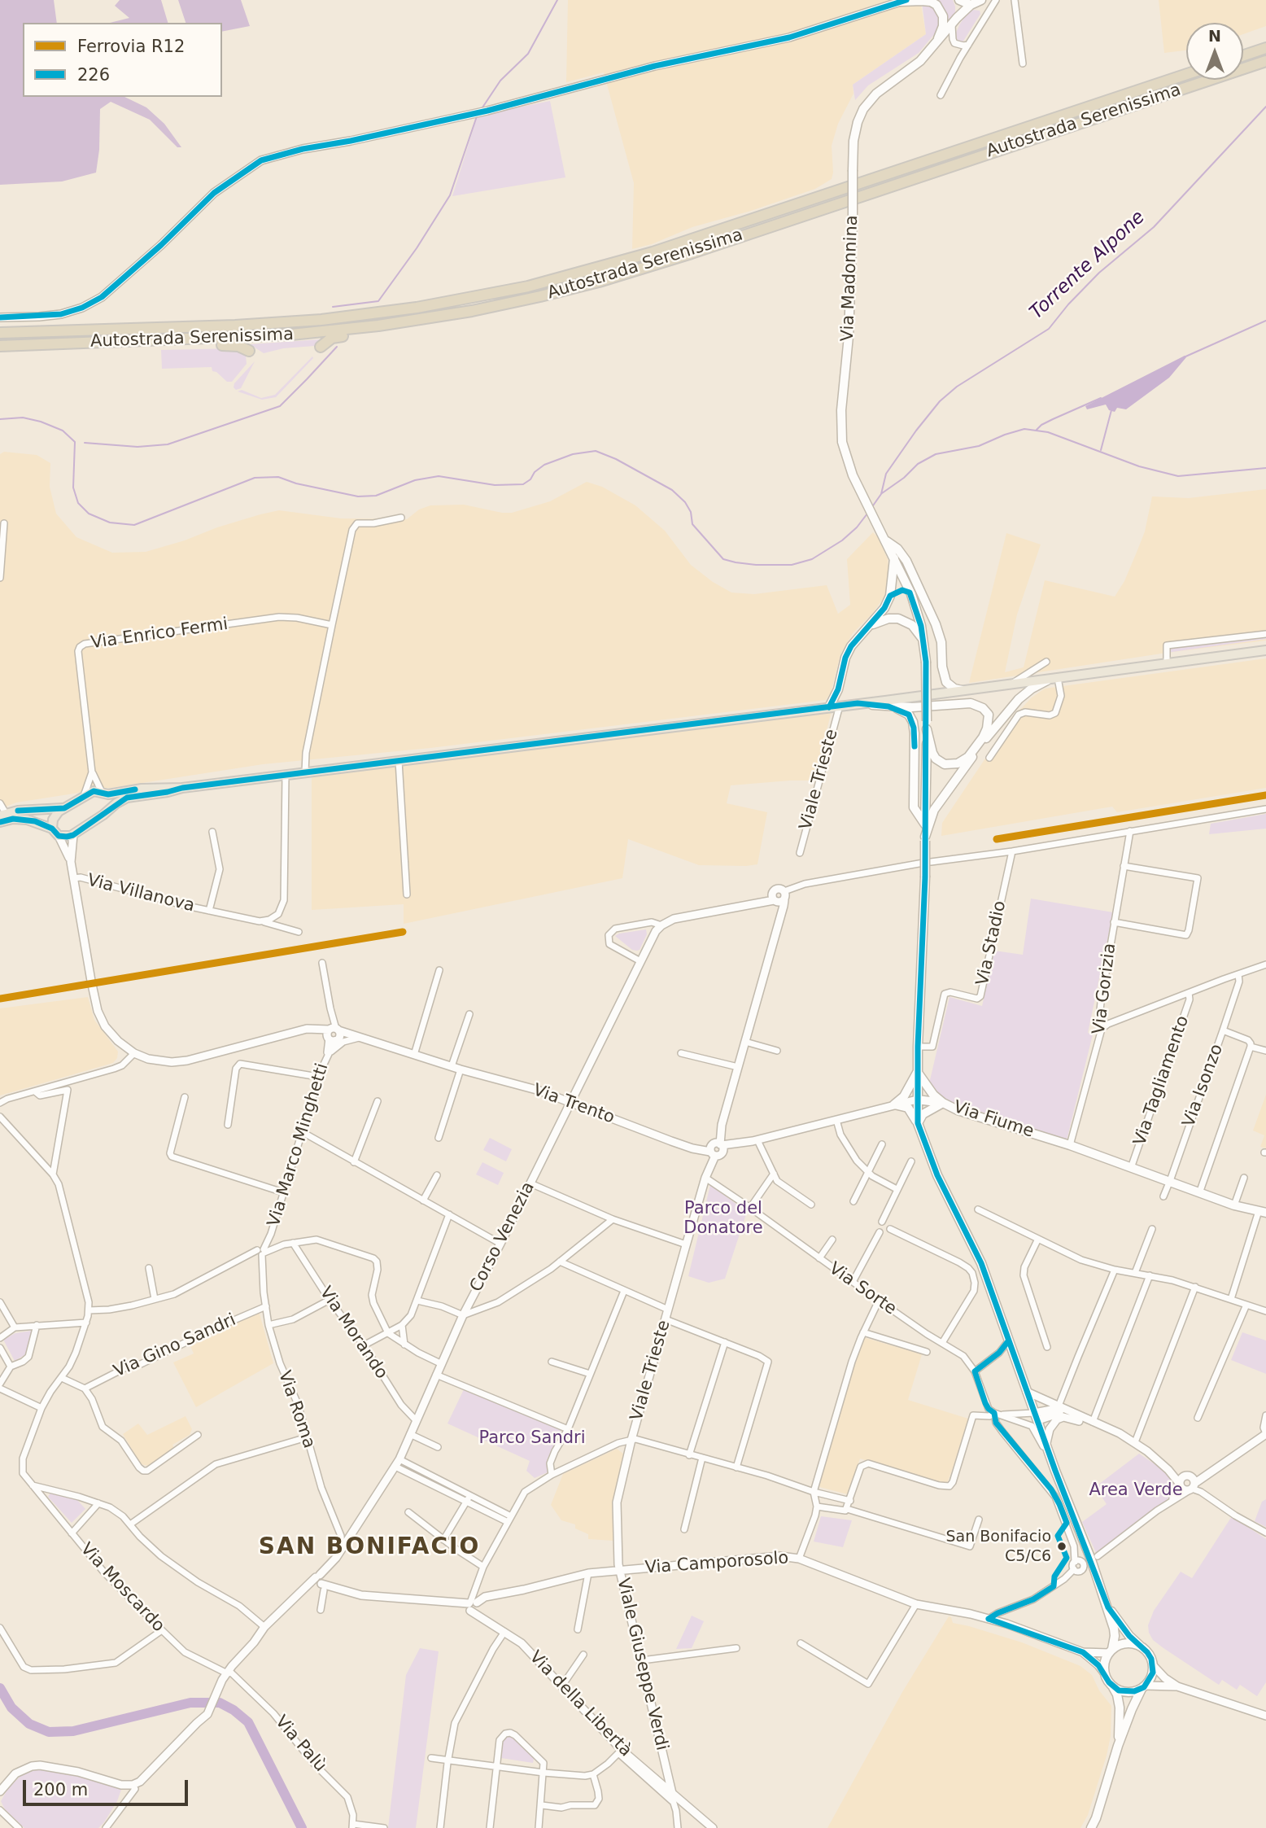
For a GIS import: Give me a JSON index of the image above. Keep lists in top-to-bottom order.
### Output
{
  "streets": {
    "highway": ["Autostrada Serenissima"],
    "main road": ["Via Madonnina", "Via Fiume"],
    "street": [
      "Via Enrico Fermi",
      "Viale Trieste",
      "Via Villanova",
      "Via Stadio",
      "Via Gorizia",
      "Via Tagliamento",
      "Via Isonzo",
      "Via Trento",
      "Via Marco Minghetti",
      "Corso Venezia",
      "Via Sorte",
      "Via Morando",
      "Via Gino Sandri",
      "Via Roma",
      "Via Camporosolo",
      "Via Moscardo",
      "Viale Giuseppe Verdi",
      "Via della Libertà",
      "Via Palù"
    ]
  },
  "crossings": [
    ["Viale Trieste", "Via Trento"],
    ["Viale Trieste", "Via Fiume"],
    ["Viale Trieste", "Via Sorte"],
    ["Viale Trieste", "Via Camporosolo"],
    ["Viale Trieste", "Viale Giuseppe Verdi"],
    ["Via Gorizia", "Via Fiume"],
    ["Via Tagliamento", "Via Fiume"],
    ["Via Isonzo", "Via Fiume"],
    ["Via Trento", "Via Fiume"],
    ["Via Trento", "Via Marco Minghetti"],
    ["Via Trento", "Corso Venezia"],
    ["Corso Venezia", "Via Morando"],
    ["Corso Venezia", "Via Roma"],
    ["Corso Venezia", "Via Camporosolo"],
    ["Via Gino Sandri", "Via Roma"],
    ["Via Camporosolo", "Viale Giuseppe Verdi"],
    ["Via Camporosolo", "Via della Libertà"],
    ["Via Moscardo", "Via Palù"],
    ["Viale Giuseppe Verdi", "Via della Libertà"]
  ],
  "districts": ["SAN BONIFACIO"],
  "water": ["Torrente Alpone"],
  "parks": ["Parco del Donatore", "Parco Sandri", "Area Verde"],
  "places": ["San Bonifacio C5/C6"],
  "lines": ["transit line 226", "rail line R12"],
  "legend": ["Ferrovia R12", "226"],
  "scale_bar": "200 m",
  "north": "top"
}
